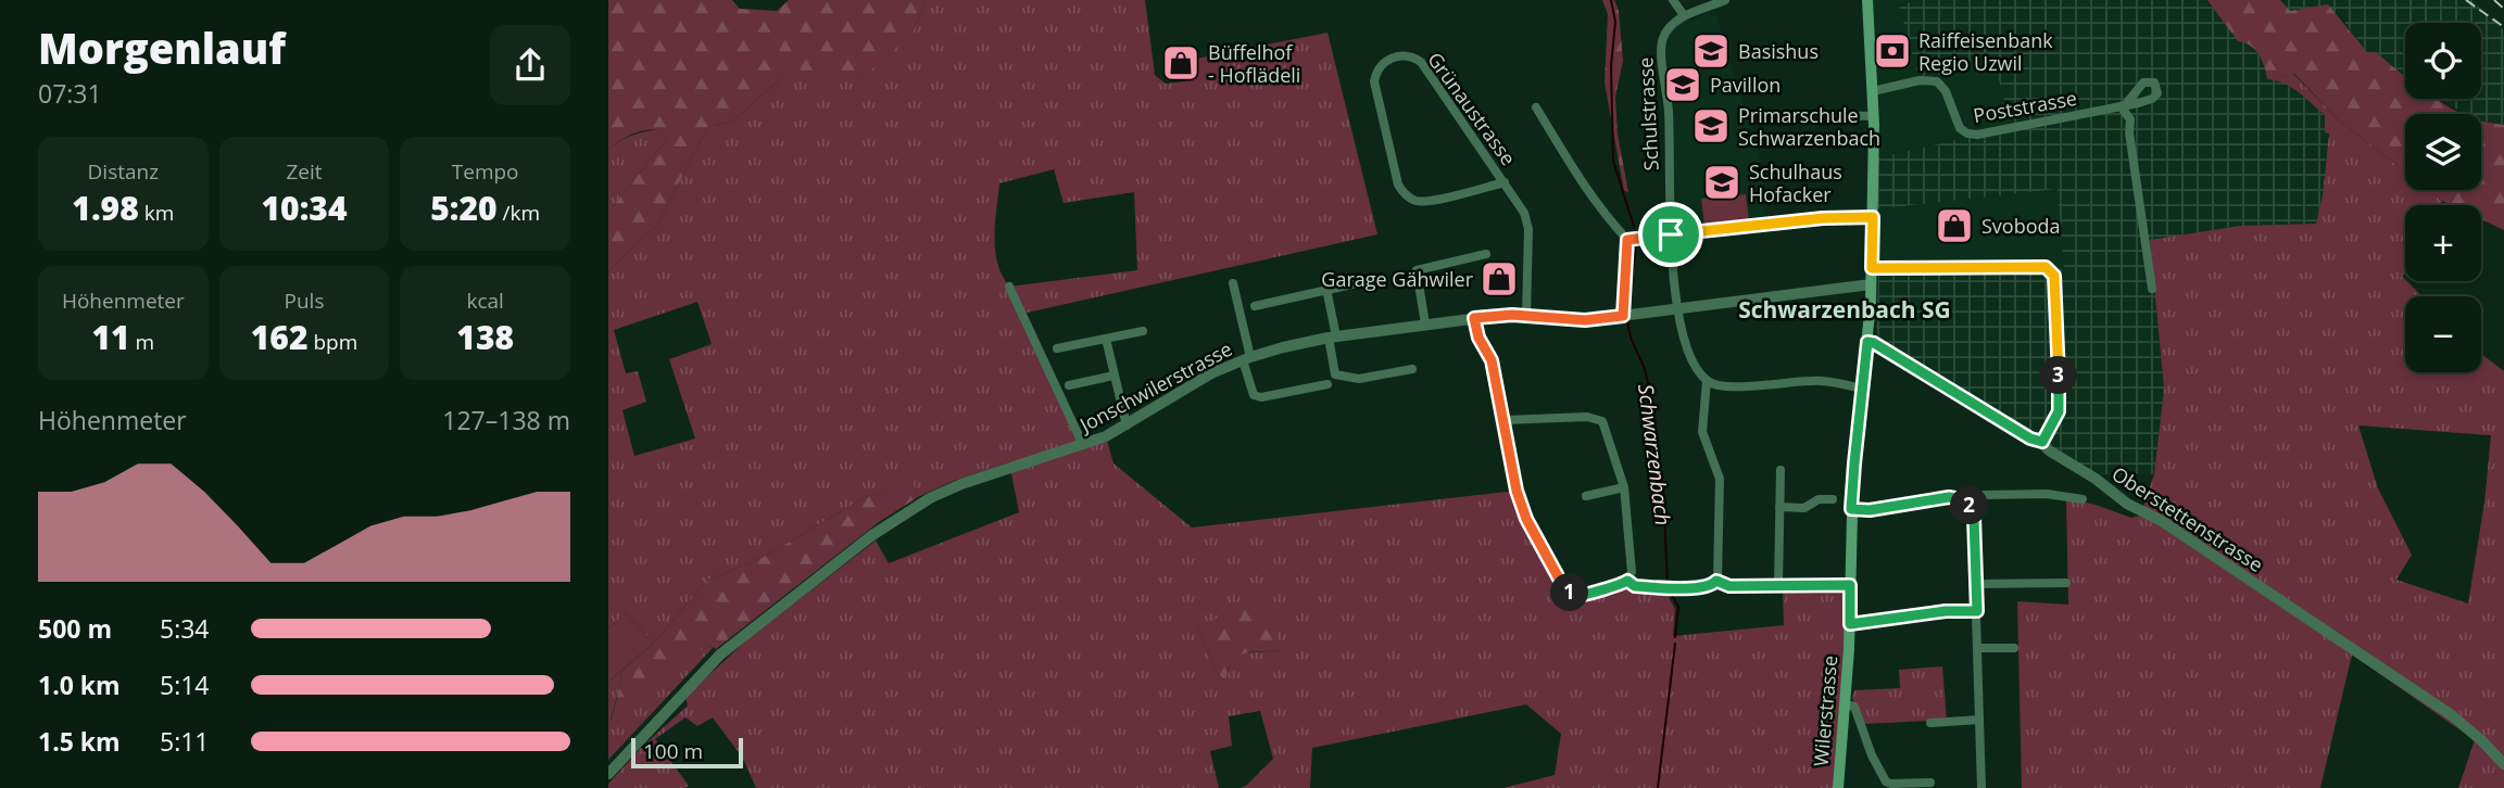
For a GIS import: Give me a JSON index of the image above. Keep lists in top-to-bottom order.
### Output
{
  "streets": {
    "main road": ["Wilerstrasse"],
    "street": [
      "Poststrasse",
      "Grünaustrasse",
      "Schulstrasse",
      "Jonschwilerstrasse",
      "Oberstettenstrasse"
    ]
  },
  "crossings": [
    ["Poststrasse", "Wilerstrasse"],
    ["Grünaustrasse", "Jonschwilerstrasse"],
    ["Schulstrasse", "Jonschwilerstrasse"],
    ["Jonschwilerstrasse", "Wilerstrasse"],
    ["Oberstettenstrasse", "Wilerstrasse"]
  ],
  "districts": ["Schwarzenbach SG"],
  "water": ["Schwarzenbach"],
  "places": {
    "school or university": [
      "Basishus",
      "Pavillon",
      "Primarschule Schwarzenbach",
      "Schulhaus Hofacker"
    ],
    "bank": ["Raiffeisenbank Regio Uzwil"],
    "shop": ["Büffelhof - Hoflädeli", "Svoboda", "Garage Gähwiler"]
  },
  "scale_bar": "100 m",
  "page": {
    "heading": ["Morgenlauf", "07:31"],
    "map_buttons": ["+", "−"],
    "stats": [
      ["Distanz", "1.98 km"],
      ["Zeit", "10:34"],
      ["Tempo", "5:20 /km"],
      ["Höhenmeter", "11 m"],
      ["Puls", "162 bpm"],
      ["kcal", "138"]
    ],
    "pins": ["3", "2", "1"],
    "chart": ["Höhenmeter", "127–138 m"],
    "list": [
      {
        "name": "500 m",
        "note": "5:34"
      },
      {
        "name": "1.0 km",
        "note": "5:14"
      },
      {
        "name": "1.5 km",
        "note": "5:11"
      }
    ],
    "scale": "100 m"
  }
}
